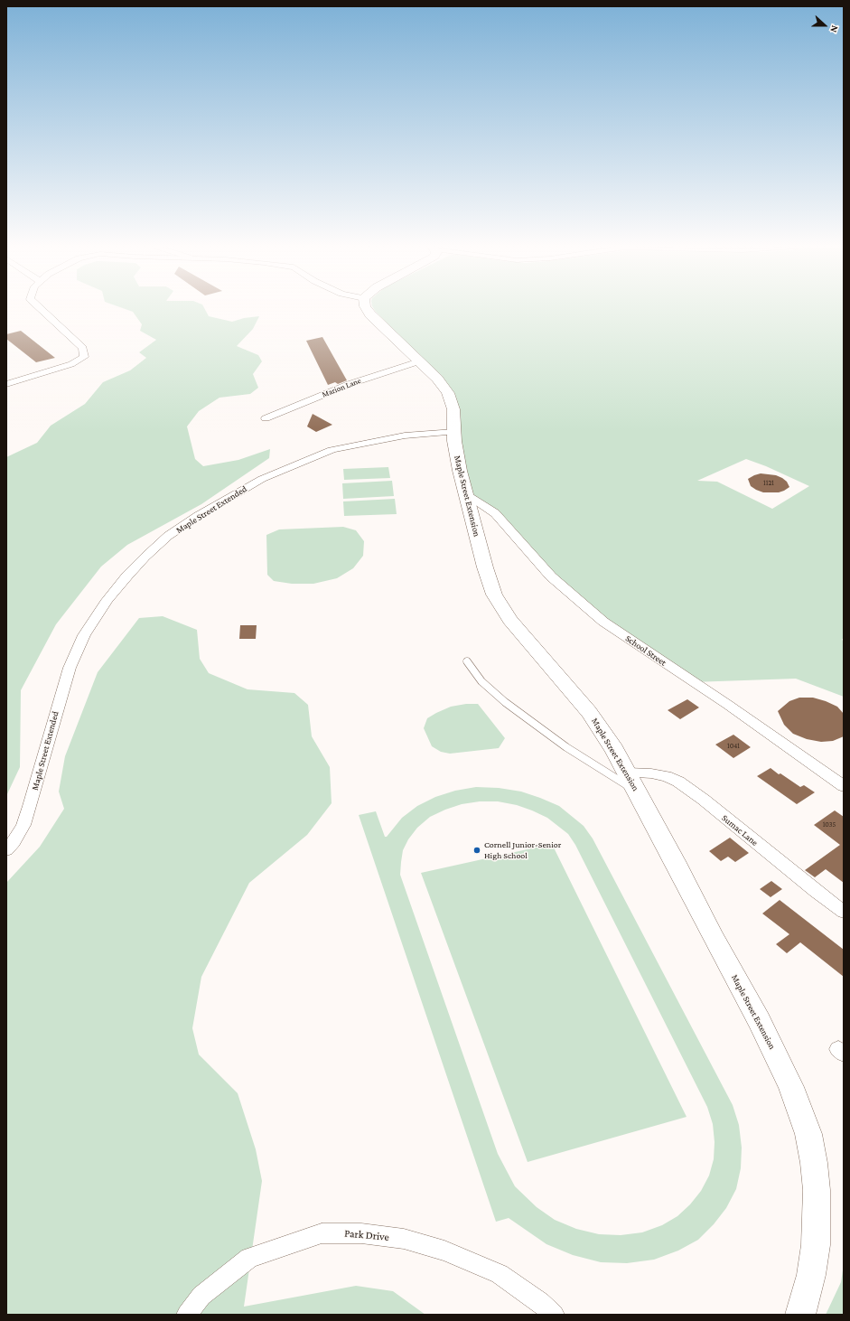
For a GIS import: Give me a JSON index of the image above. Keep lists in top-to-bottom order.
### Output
{
  "streets": {
    "street": [
      "Marion Lane",
      "Maple Street Extension",
      "Maple Street Extended",
      "School Street",
      "Sumac Lane",
      "Park Drive"
    ]
  },
  "crossings": [
    ["Marion Lane", "Maple Street Extension"],
    ["Maple Street Extension", "Maple Street Extended"],
    ["Maple Street Extension", "School Street"],
    ["Maple Street Extension", "Sumac Lane"]
  ],
  "places": ["Cornell Junior-Senior High School"],
  "house_numbers": ["1121", "1041", "1035"],
  "north": "right"
}
